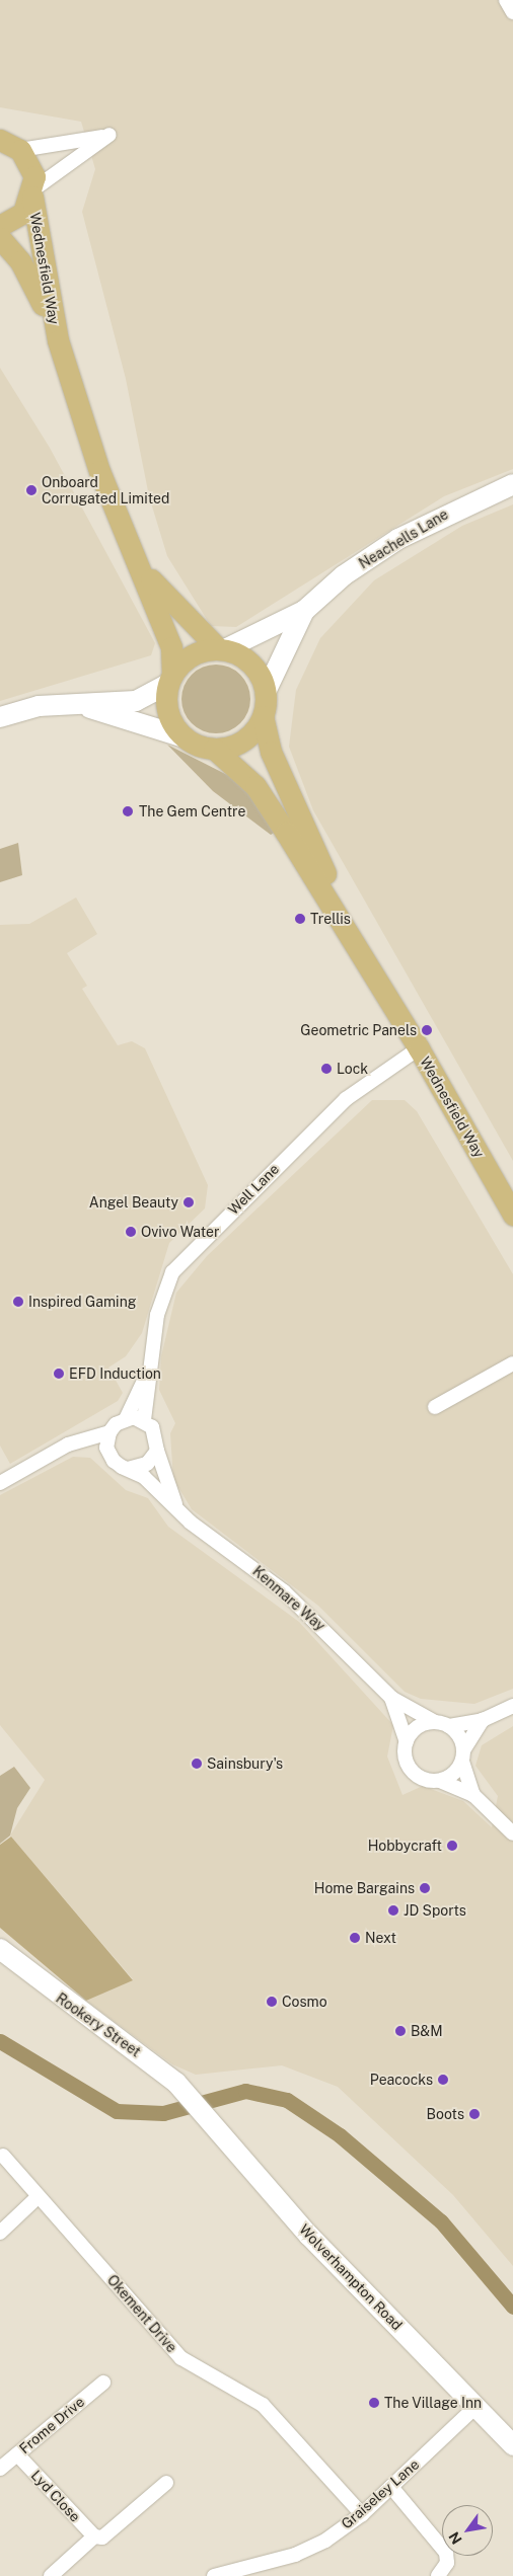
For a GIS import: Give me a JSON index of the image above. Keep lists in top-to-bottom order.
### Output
{
  "streets": {
    "main road": ["Wednesfield Way"],
    "street": [
      "Neachells Lane",
      "Well Lane",
      "Kenmare Way",
      "Rookery Street",
      "Wolverhampton Road",
      "Okement Drive",
      "Frome Drive",
      "Graiseley Lane",
      "Lyd Close"
    ]
  },
  "crossings": [
    ["Wednesfield Way", "Neachells Lane"],
    ["Wednesfield Way", "Well Lane"],
    ["Rookery Street", "Wolverhampton Road"],
    ["Wolverhampton Road", "Graiseley Lane"],
    ["Okement Drive", "Graiseley Lane"],
    ["Frome Drive", "Lyd Close"]
  ],
  "places": [
    "Onboard Corrugated Limited",
    "The Gem Centre",
    "Trellis",
    "Geometric Panels",
    "Lock",
    "Angel Beauty",
    "Ovivo Water",
    "Inspired Gaming",
    "EFD Induction",
    "Sainsbury's",
    "Hobbycraft",
    "Home Bargains",
    "JD Sports",
    "Next",
    "Cosmo",
    "B&M",
    "Peacocks",
    "Boots",
    "The Village Inn"
  ],
  "north": "bottom left"
}
